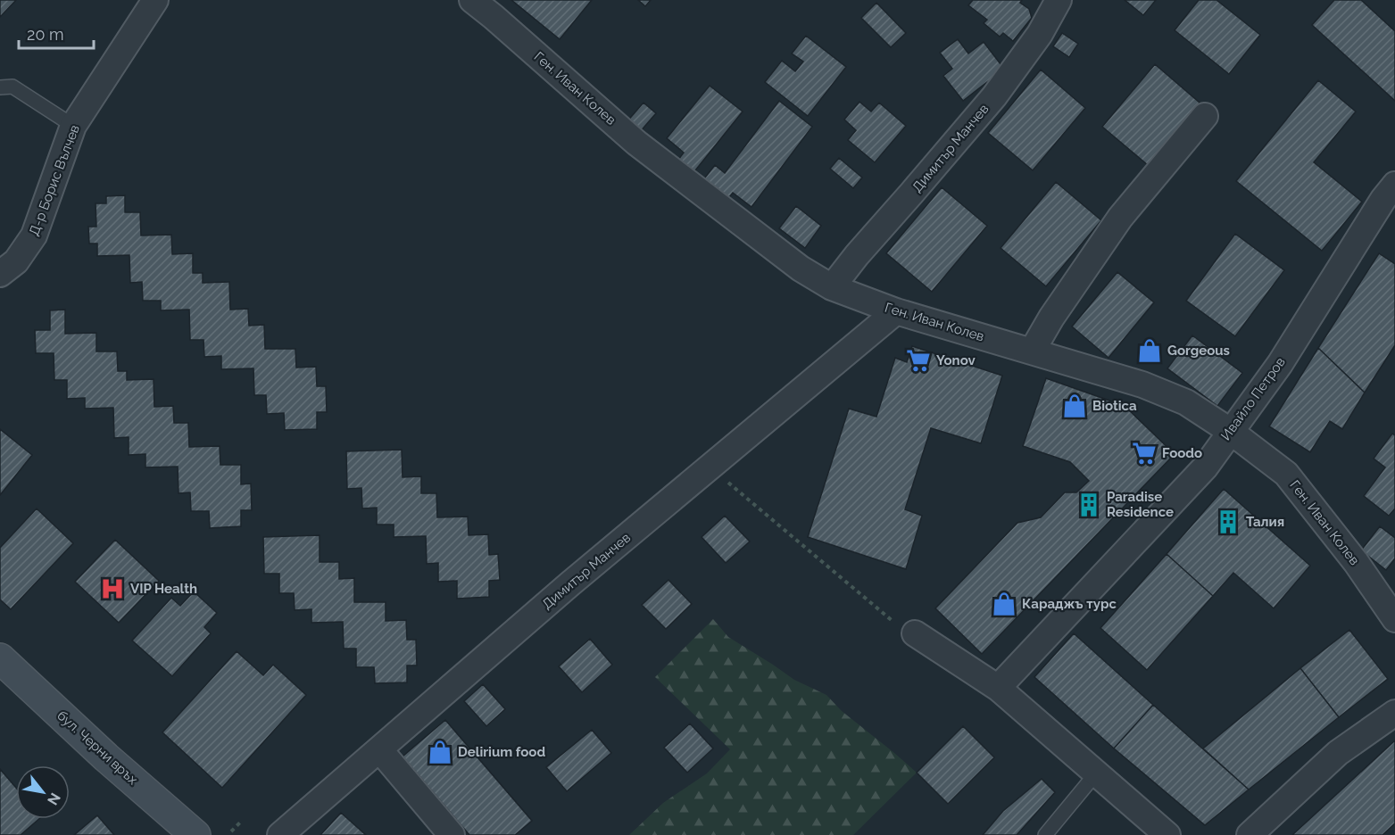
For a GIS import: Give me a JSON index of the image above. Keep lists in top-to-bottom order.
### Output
{
  "streets": {
    "main road": ["бул. Черни връх"],
    "street": [
      "Ген. Иван Колев",
      "Димитър Манчев",
      "Д-р Борис Вълчев",
      "Ивайло Петров"
    ]
  },
  "crossings": [
    ["Ген. Иван Колев", "Димитър Манчев"],
    ["Ген. Иван Колев", "Ивайло Петров"]
  ],
  "places": {
    "shop": [
      "Gorgeous",
      "Biotica",
      "Караджъ турс",
      "Delirium food"
    ],
    "supermarket": ["Yonov", "Foodo"],
    "building": ["Paradise Residence", "Талия"],
    "hospital": ["VIP Health"]
  },
  "scale_bar": "20 m",
  "north": "bottom right"
}
